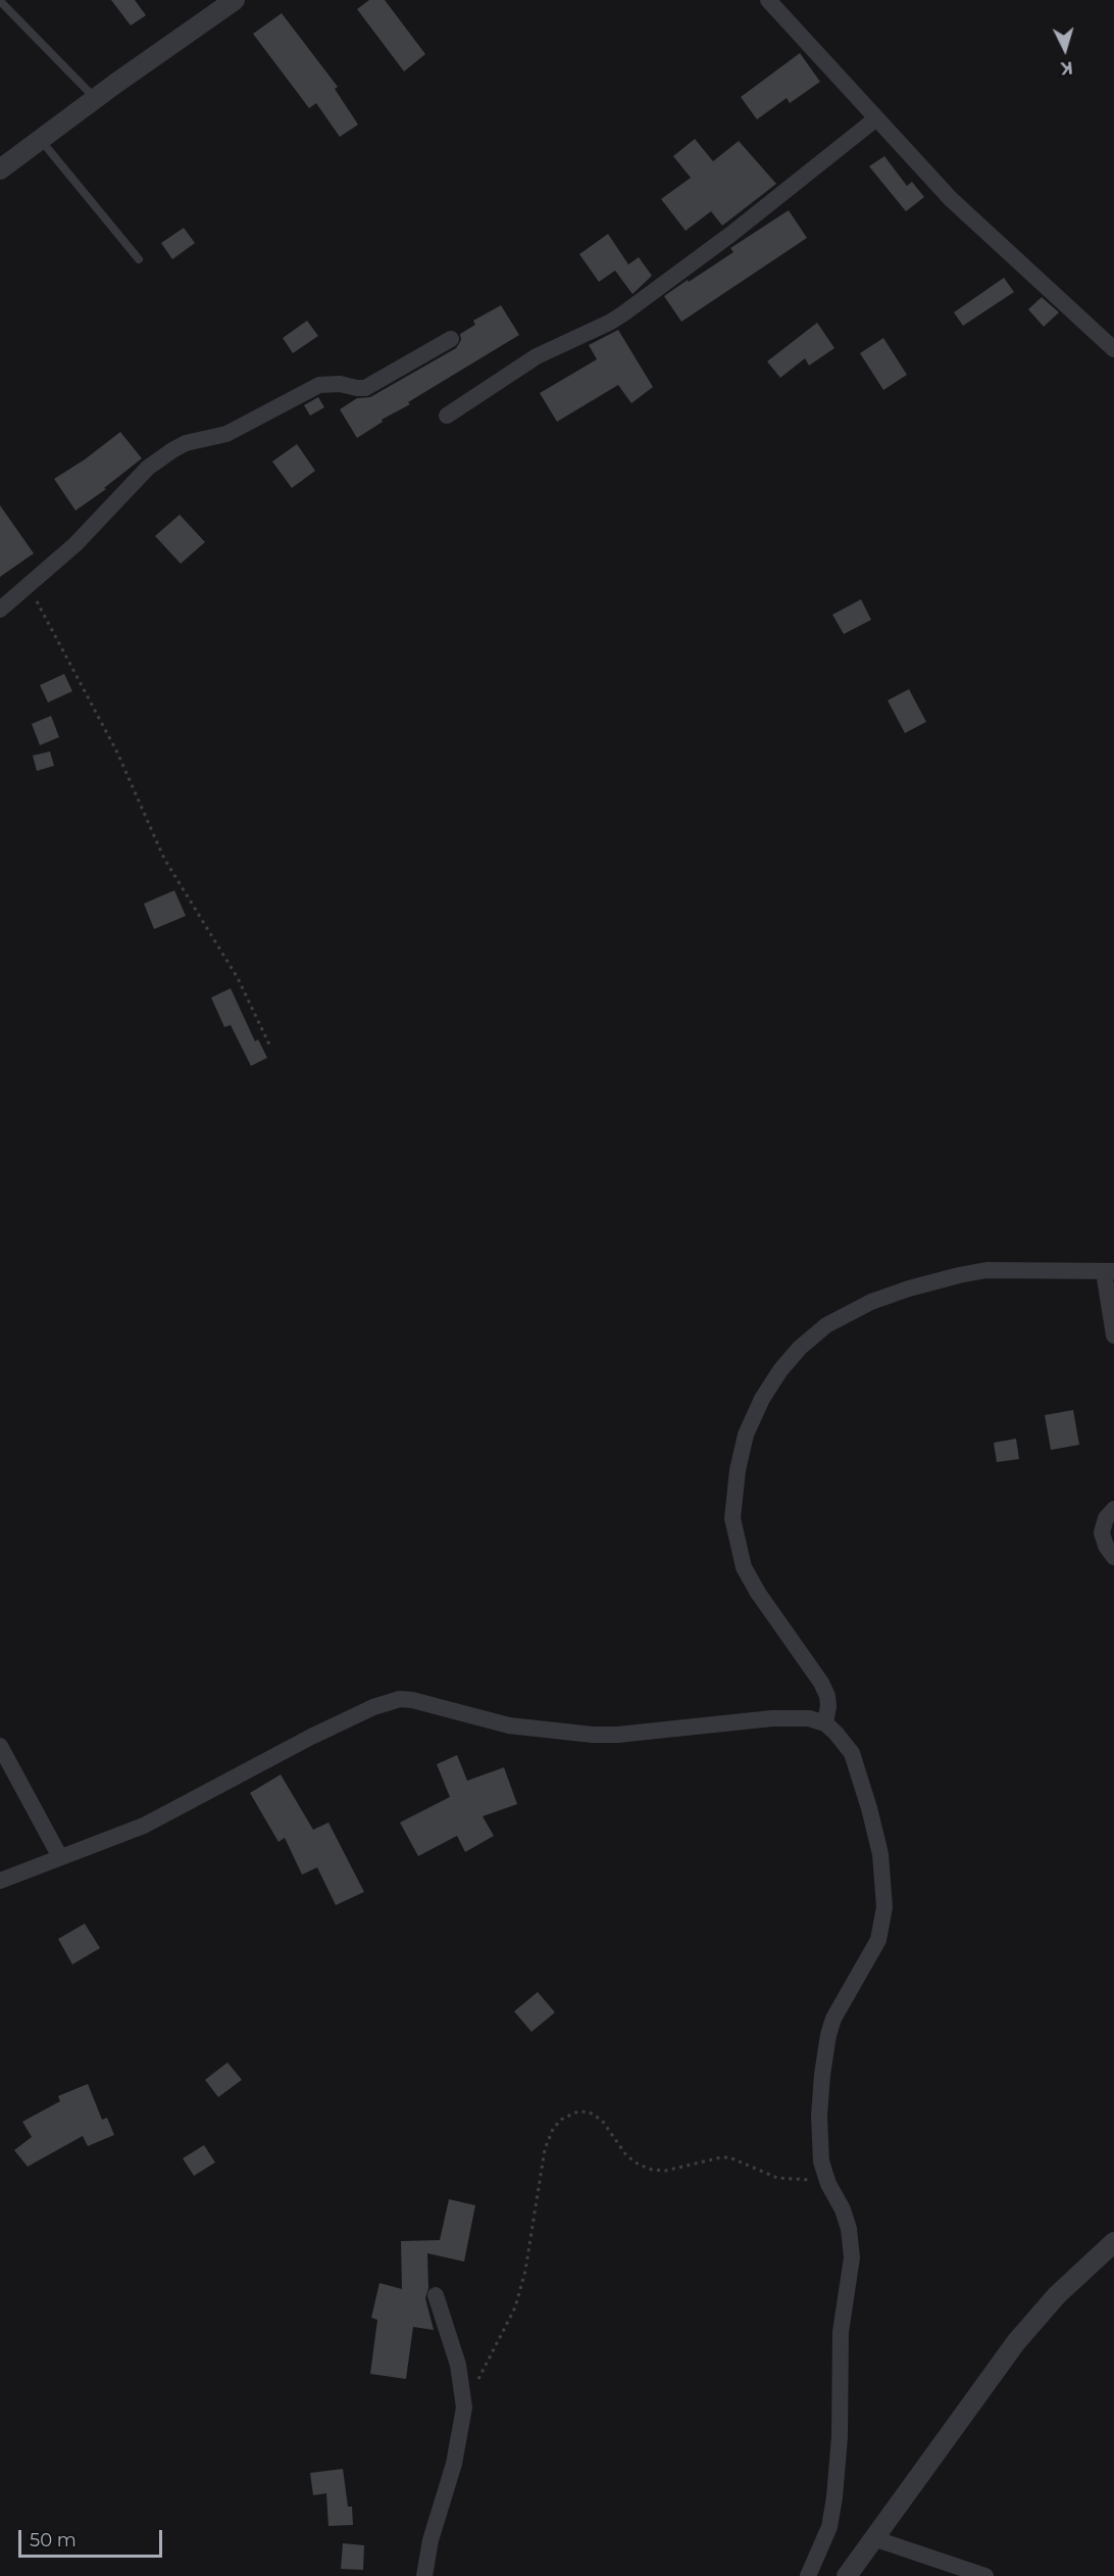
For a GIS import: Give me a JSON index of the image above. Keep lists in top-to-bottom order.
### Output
{
  "scale_bar": "50 m",
  "north": "bottom"
}
